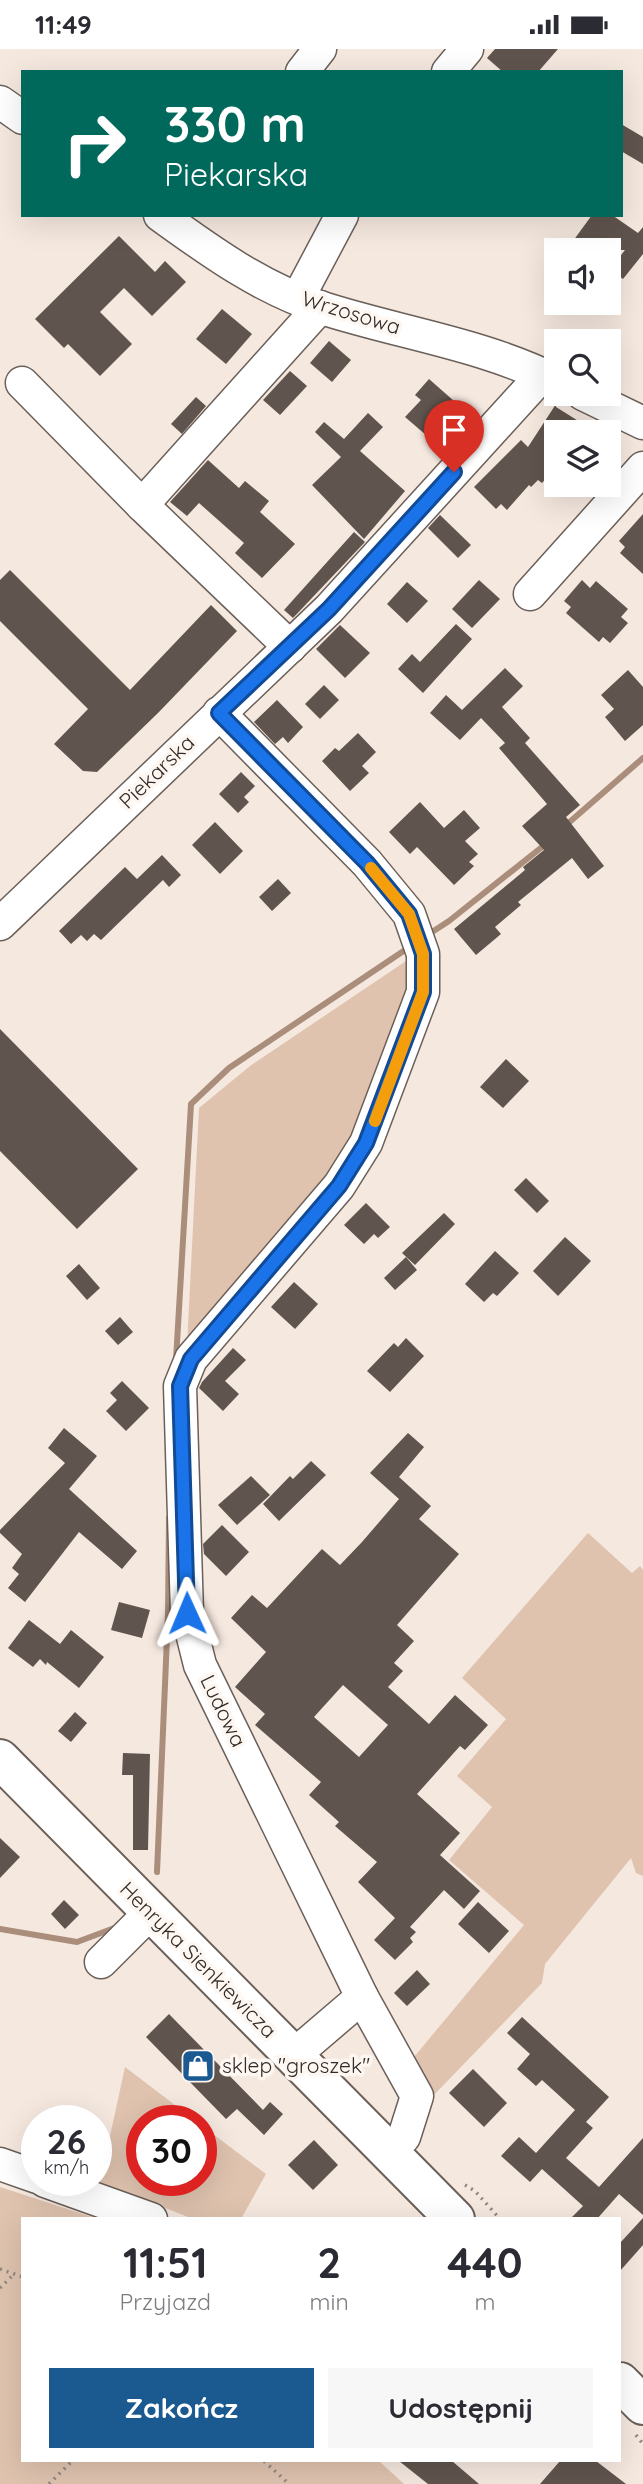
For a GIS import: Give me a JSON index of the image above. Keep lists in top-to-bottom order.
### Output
{
  "streets": {
    "main road": ["Henryka Sienkiewicza"],
    "street": ["Wrzosowa", "Piekarska", "Ludowa"]
  },
  "crossings": [
    ["Piekarska", "Ludowa"],
    ["Ludowa", "Henryka Sienkiewicza"]
  ],
  "places": {
    "shop": ["sklep \"groszek\""]
  },
  "page": {
    "status": "11:49",
    "turn": ["330 m", "Piekarska"],
    "speed": "26 km/h",
    "limit": "30",
    "eta": [
      "11:51",
      "Przyjazd",
      "2",
      "min",
      "440",
      "m"
    ],
    "buttons": ["Zakończ", "Udostępnij"]
  }
}
